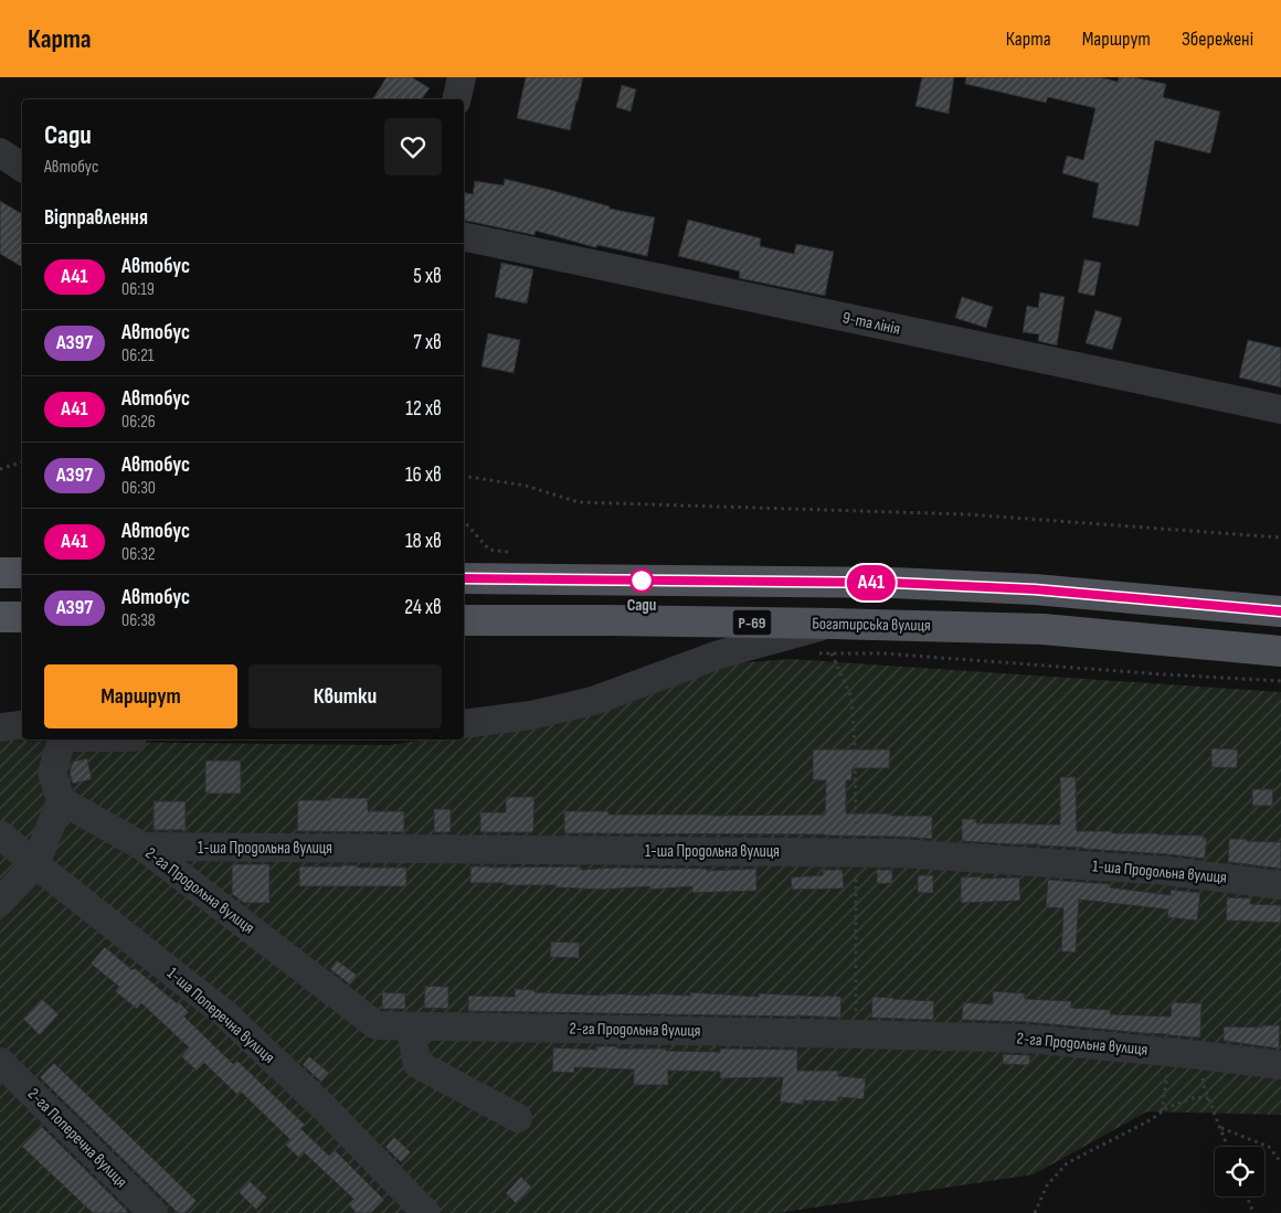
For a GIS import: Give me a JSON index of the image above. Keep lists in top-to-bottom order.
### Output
{
  "streets": {
    "main road": ["Р-69", "Богатирська вулиця"],
    "street": [
      "9-та лінія",
      "1-ша Продольна вулиця",
      "2-га Продольна вулиця",
      "1-ша Поперечна вулиця",
      "2-га Поперечна вулиця"
    ]
  },
  "crossings": [
    ["1-ша Продольна вулиця", "2-га Продольна вулиця"]
  ],
  "places": ["Сади"],
  "lines": ["bus line A41"],
  "page": {
    "header": "Карта",
    "nav": ["Карта", "Маршрут", "Збережені"],
    "on_map": "A41",
    "heading": [
      ["Сади", "Автобус"],
      "Відправлення"
    ],
    "list": [
      {
        "mark": "A41",
        "name": "Автобус",
        "note": "06:19",
        "value": "5 хв"
      },
      {
        "mark": "А397",
        "name": "Автобус",
        "note": "06:21",
        "value": "7 хв"
      },
      {
        "mark": "A41",
        "name": "Автобус",
        "note": "06:26",
        "value": "12 хв"
      },
      {
        "mark": "А397",
        "name": "Автобус",
        "note": "06:30",
        "value": "16 хв"
      },
      {
        "mark": "A41",
        "name": "Автобус",
        "note": "06:32",
        "value": "18 хв"
      },
      {
        "mark": "А397",
        "name": "Автобус",
        "note": "06:38",
        "value": "24 хв"
      }
    ],
    "buttons": ["Маршрут", "Квитки"]
  }
}
